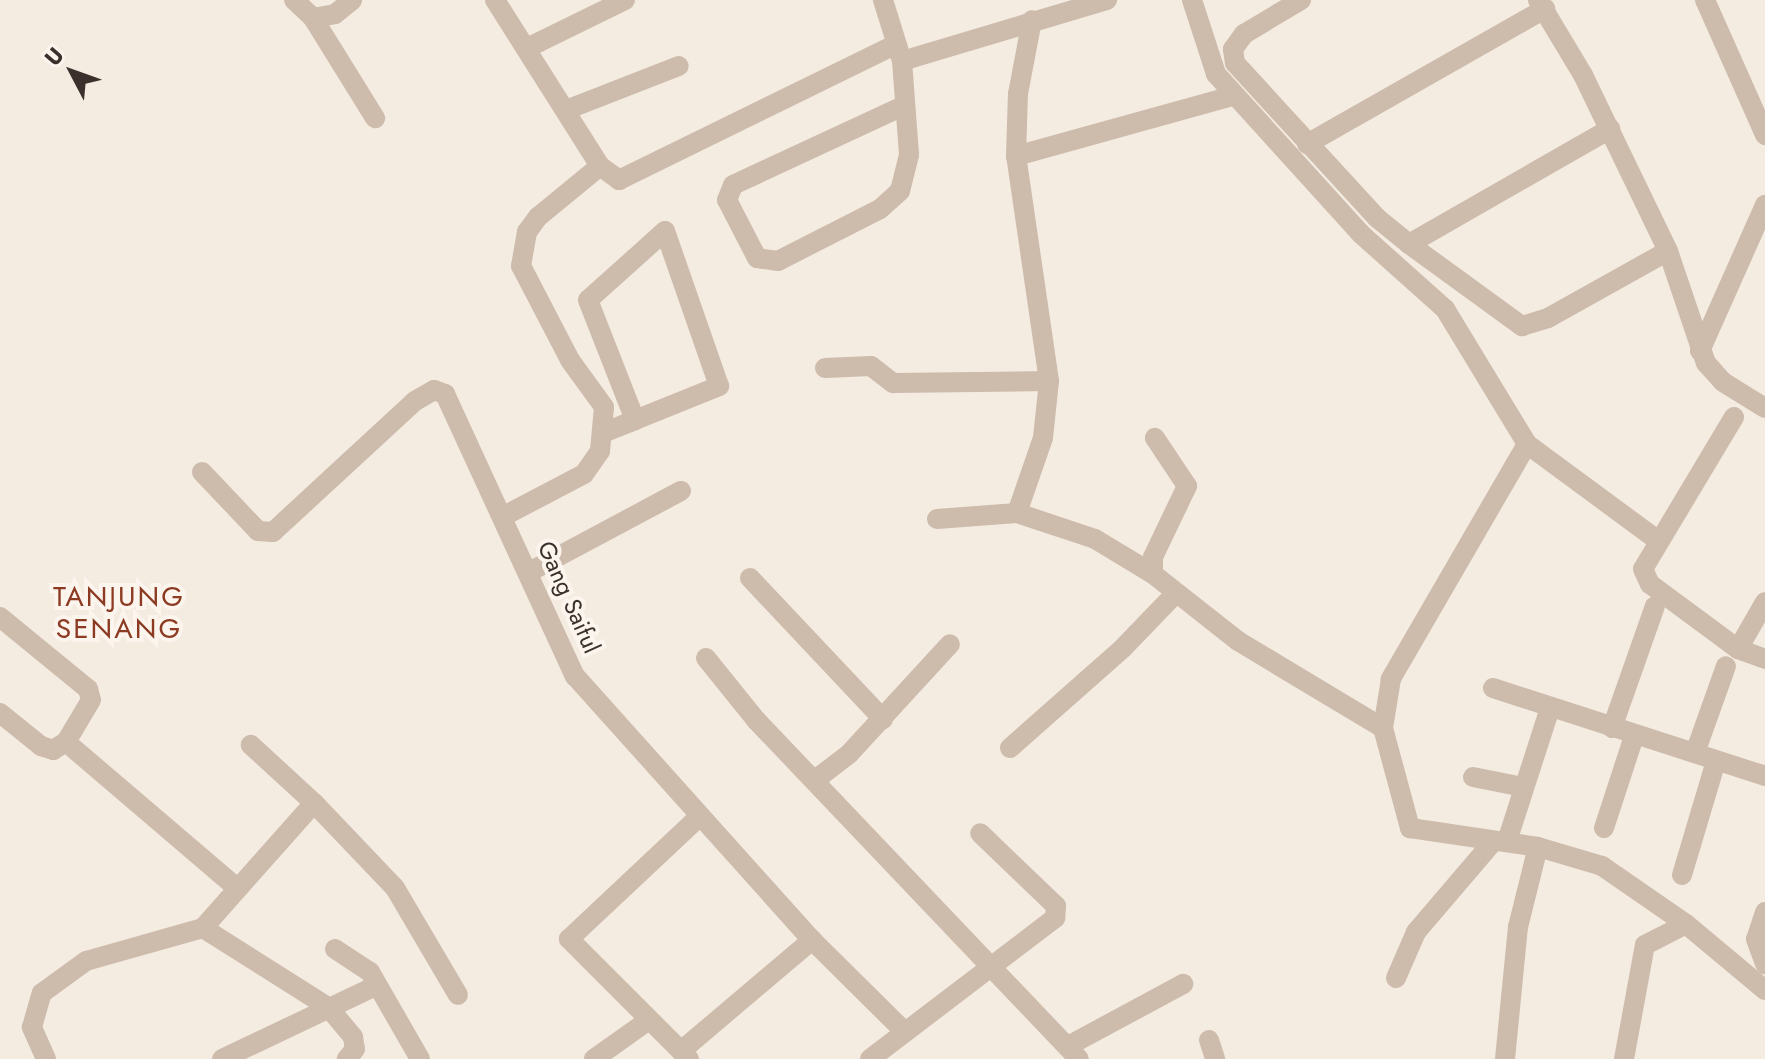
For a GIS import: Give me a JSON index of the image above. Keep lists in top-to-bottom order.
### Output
{
  "streets": {
    "street": ["Gang Saiful"]
  },
  "districts": ["TANJUNG SENANG"],
  "north": "top left"
}
